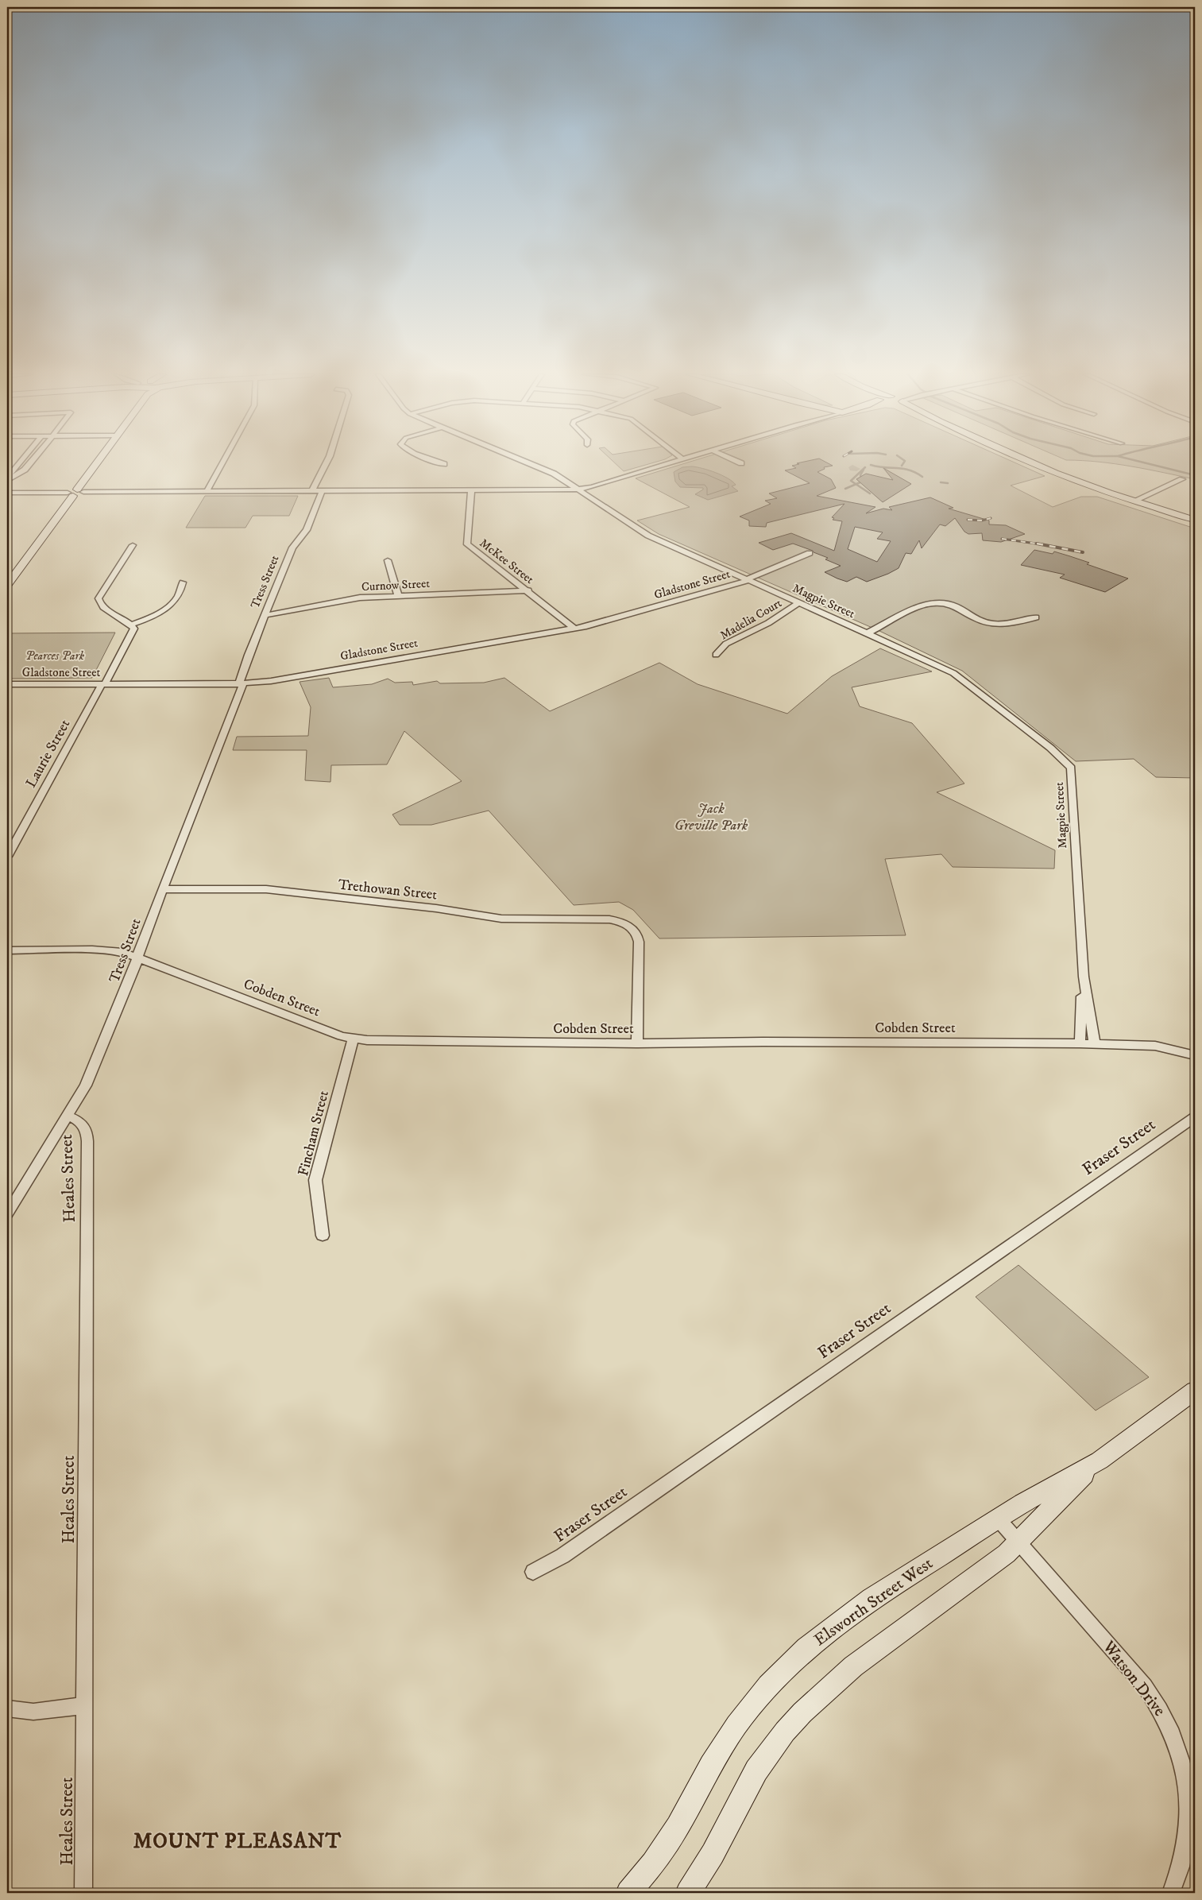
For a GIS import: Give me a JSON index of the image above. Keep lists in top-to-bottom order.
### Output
{
  "streets": {
    "main road": ["Elsworth Street West"],
    "street": [
      "McKee Street",
      "Tress Street",
      "Gladstone Street",
      "Curnow Street",
      "Magpie Street",
      "Madelia Court",
      "Laurie Street",
      "Trethowan Street",
      "Cobden Street",
      "Fincham Street",
      "Fraser Street",
      "Heales Street",
      "Watson Drive"
    ]
  },
  "crossings": [
    ["McKee Street", "Gladstone Street"],
    ["McKee Street", "Curnow Street"],
    ["Tress Street", "Gladstone Street"],
    ["Tress Street", "Curnow Street"],
    ["Tress Street", "Trethowan Street"],
    ["Tress Street", "Cobden Street"],
    ["Tress Street", "Heales Street"],
    ["Gladstone Street", "Magpie Street"],
    ["Gladstone Street", "Laurie Street"],
    ["Magpie Street", "Madelia Court"],
    ["Magpie Street", "Cobden Street"],
    ["Trethowan Street", "Cobden Street"],
    ["Cobden Street", "Fincham Street"],
    ["Elsworth Street West", "Watson Drive"]
  ],
  "districts": ["MOUNT PLEASANT"],
  "parks": ["Pearces Park", "Jack Greville Park"]
}
